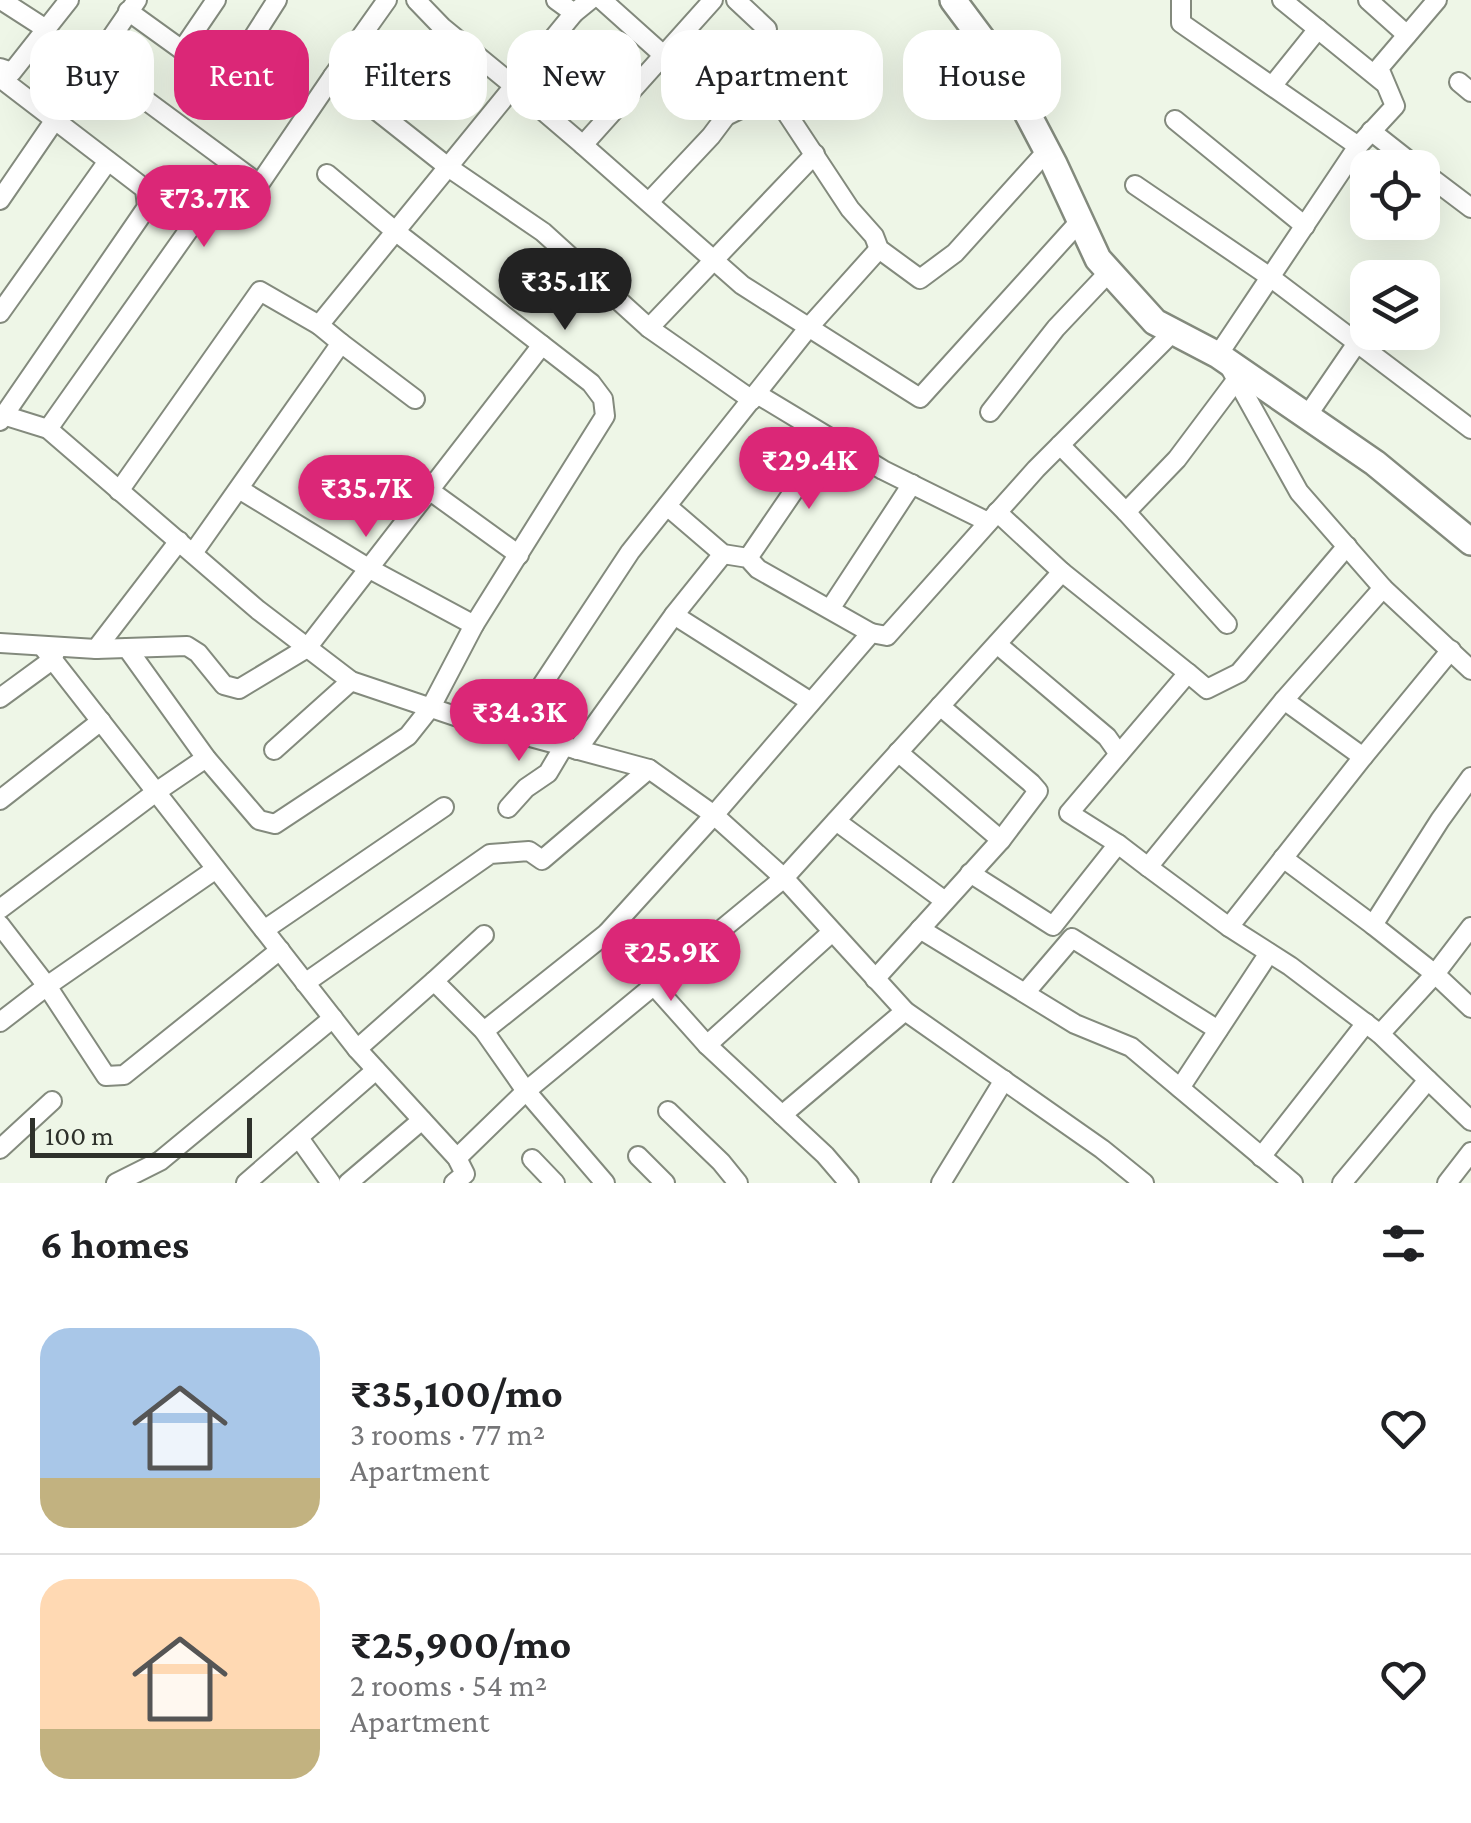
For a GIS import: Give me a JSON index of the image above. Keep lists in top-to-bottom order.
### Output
{
  "scale_bar": "100 m",
  "page": {
    "chip": [
      "Buy",
      "Rent",
      "Filters",
      "New",
      "Apartment",
      "House"
    ],
    "price": [
      "₹73.7K",
      "₹35.1K",
      "₹29.4K",
      "₹35.7K",
      "₹34.3K",
      "₹25.9K"
    ],
    "scale": "100 m",
    "heading": "6 homes",
    "list": [
      {
        "name": "₹35,100/mo",
        "note": "3 rooms · 77 m² · Apartment"
      },
      {
        "name": "₹25,900/mo",
        "note": "2 rooms · 54 m² · Apartment"
      }
    ]
  }
}
